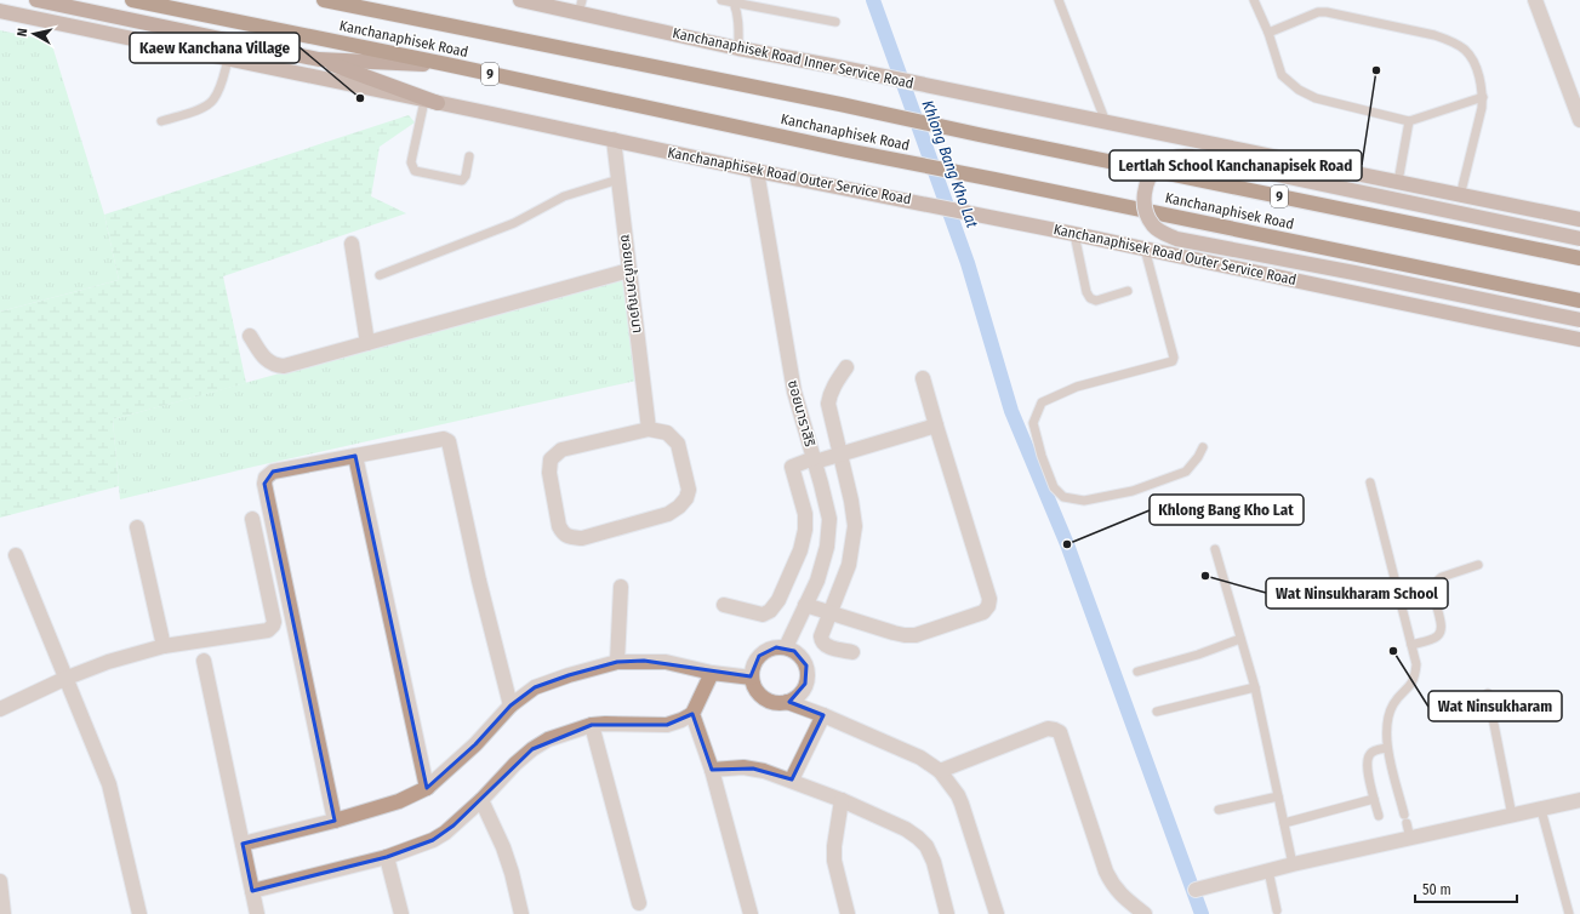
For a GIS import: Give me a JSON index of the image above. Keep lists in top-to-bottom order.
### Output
{
  "streets": {
    "highway": ["Kanchanaphisek Road", "9"],
    "main road": ["Kanchanaphisek Road Inner Service Road", "Kanchanaphisek Road Outer Service Road"],
    "street": ["ซอยแก้วกาญจนา", "ซอยนาราสิริ"]
  },
  "crossings": [
    ["Kanchanaphisek Road Outer Service Road", "ซอยแก้วกาญจนา"],
    ["Kanchanaphisek Road Outer Service Road", "ซอยนาราสิริ"]
  ],
  "water": ["Khlong Bang Kho Lat"],
  "places": [
    "Lertlah School Kanchanapisek Road",
    "Kaew Kanchana Village",
    "Khlong Bang Kho Lat",
    "Wat Ninsukharam School",
    "Wat Ninsukharam"
  ],
  "scale_bar": "50 m",
  "north": "left"
}
